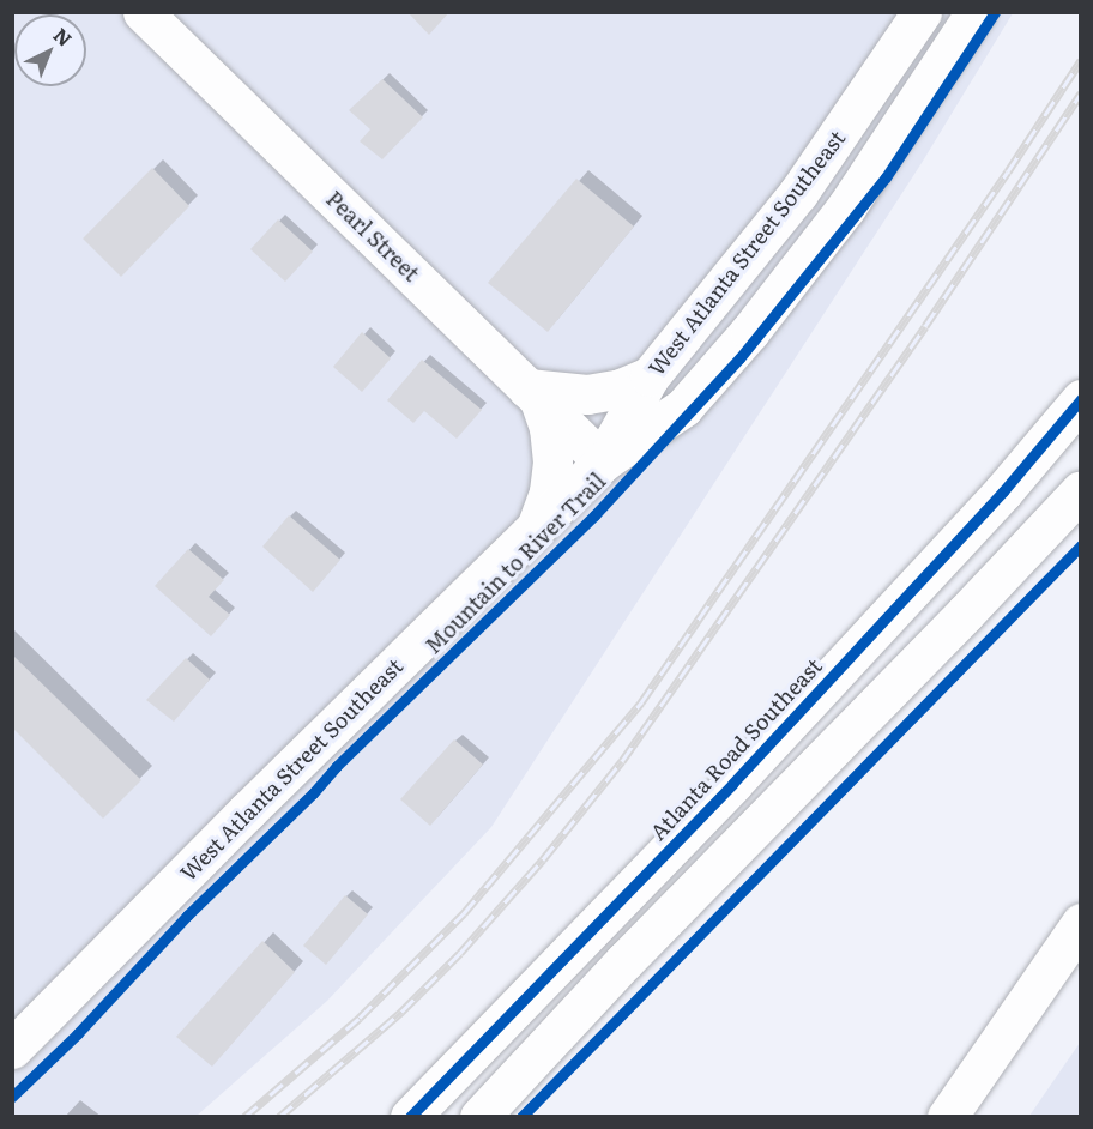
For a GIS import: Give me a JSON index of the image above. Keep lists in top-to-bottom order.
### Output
{
  "streets": {
    "street": ["Pearl Street", "West Atlanta Street Southeast", "Atlanta Road Southeast"],
    "cycle path": ["Mountain to River Trail"]
  },
  "crossings": [
    ["Pearl Street", "West Atlanta Street Southeast"]
  ],
  "north": "top right"
}
